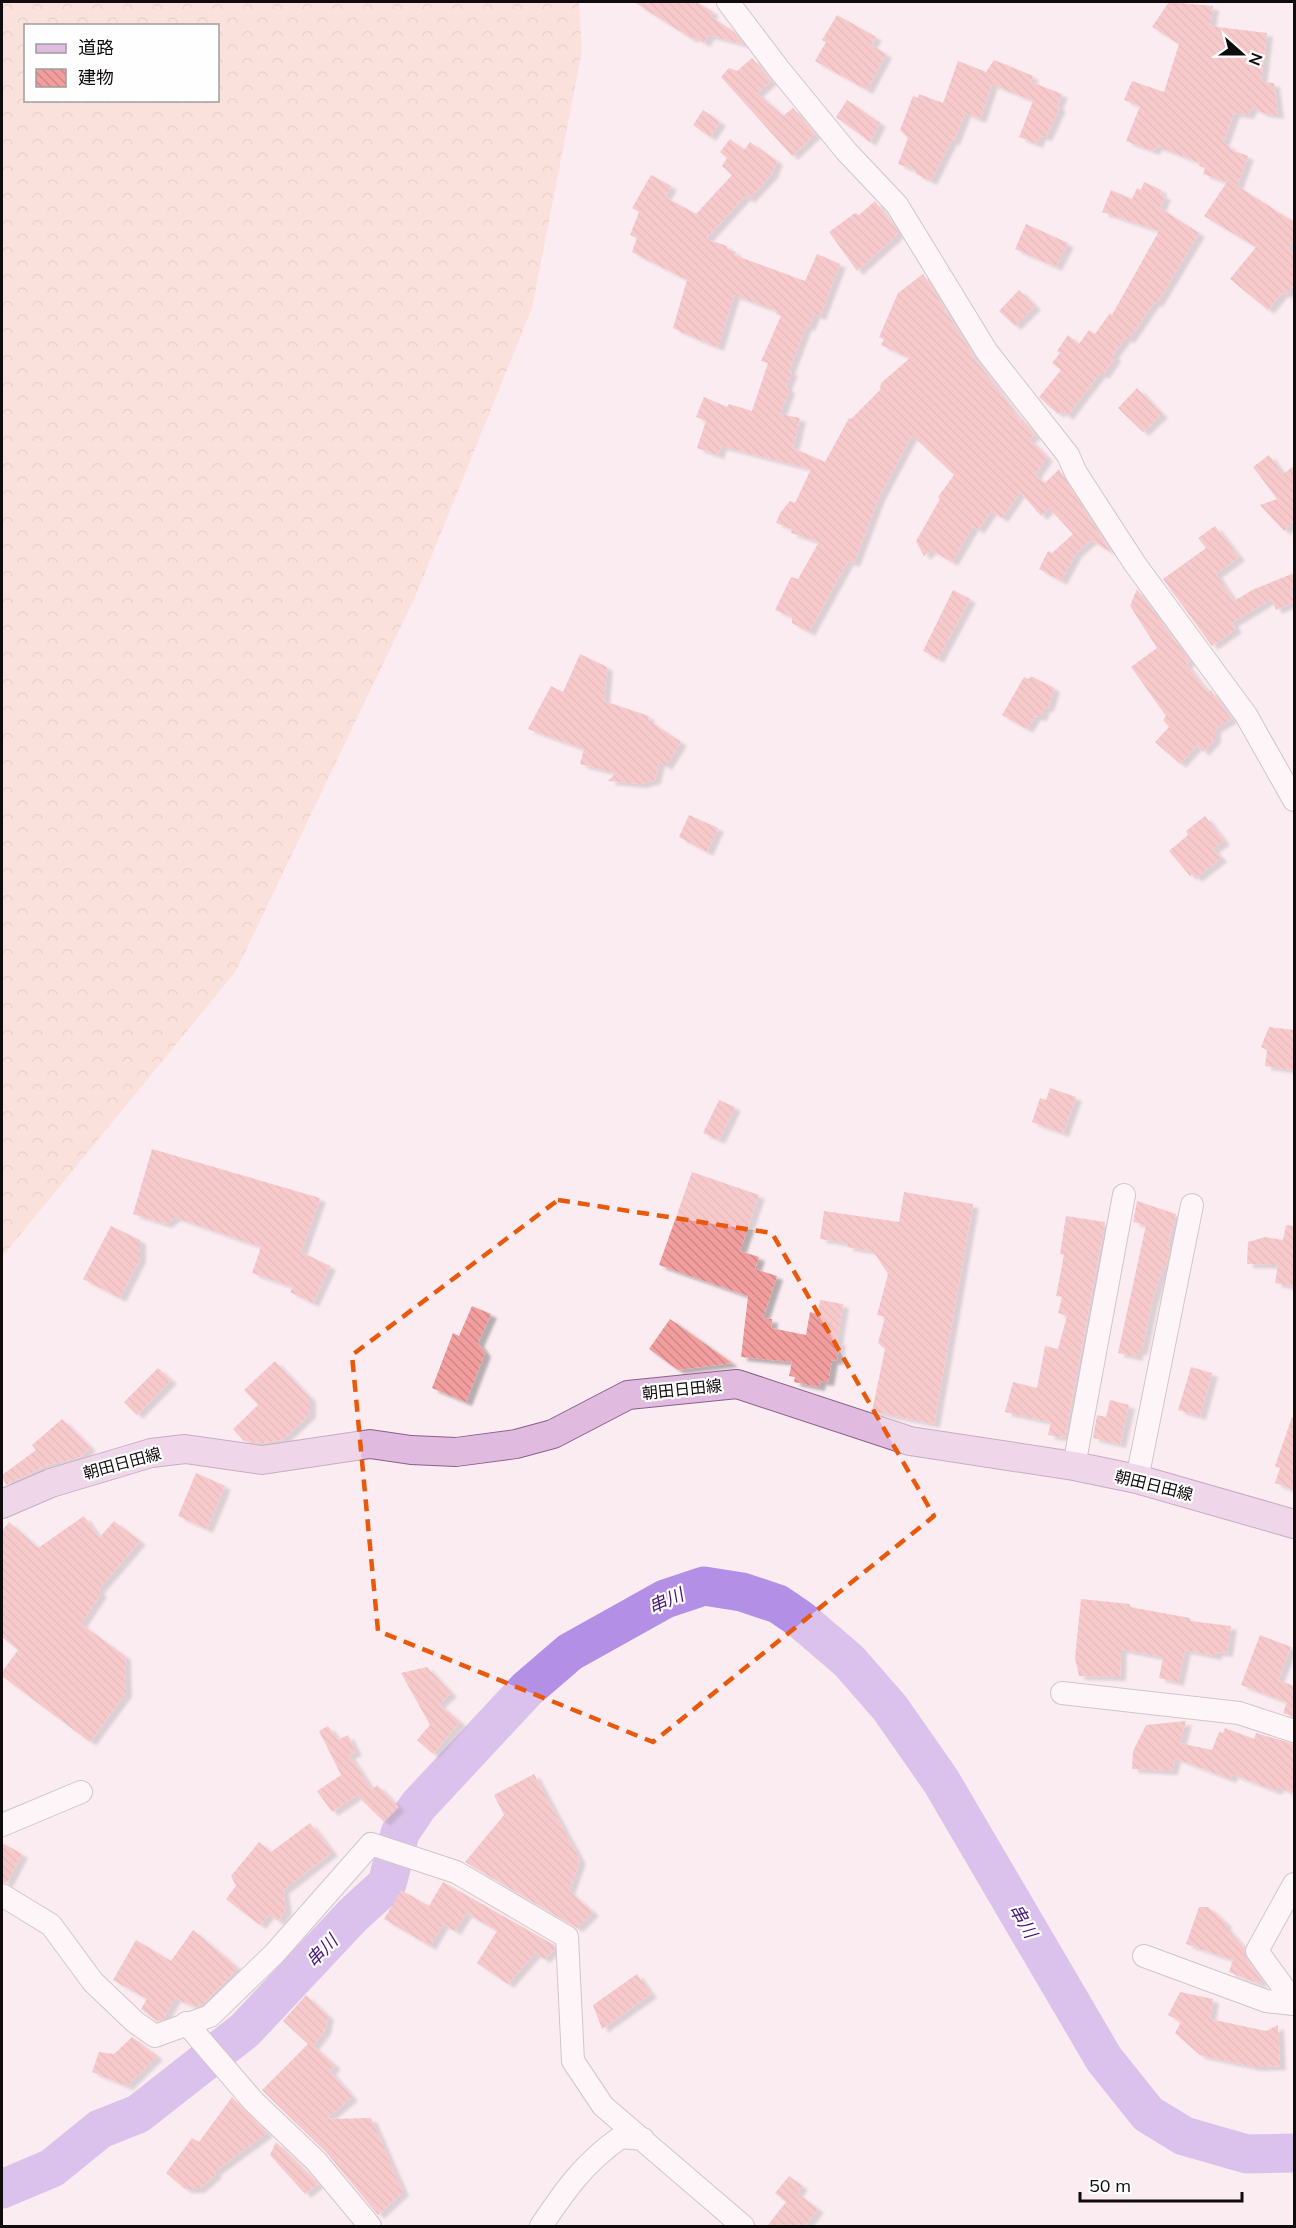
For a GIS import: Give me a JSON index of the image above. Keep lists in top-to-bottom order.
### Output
{
  "streets": {
    "main road": ["朝田日田線"]
  },
  "water": ["串川"],
  "legend": ["道路", "建物"],
  "scale_bar": "50 m",
  "north": "right"
}
